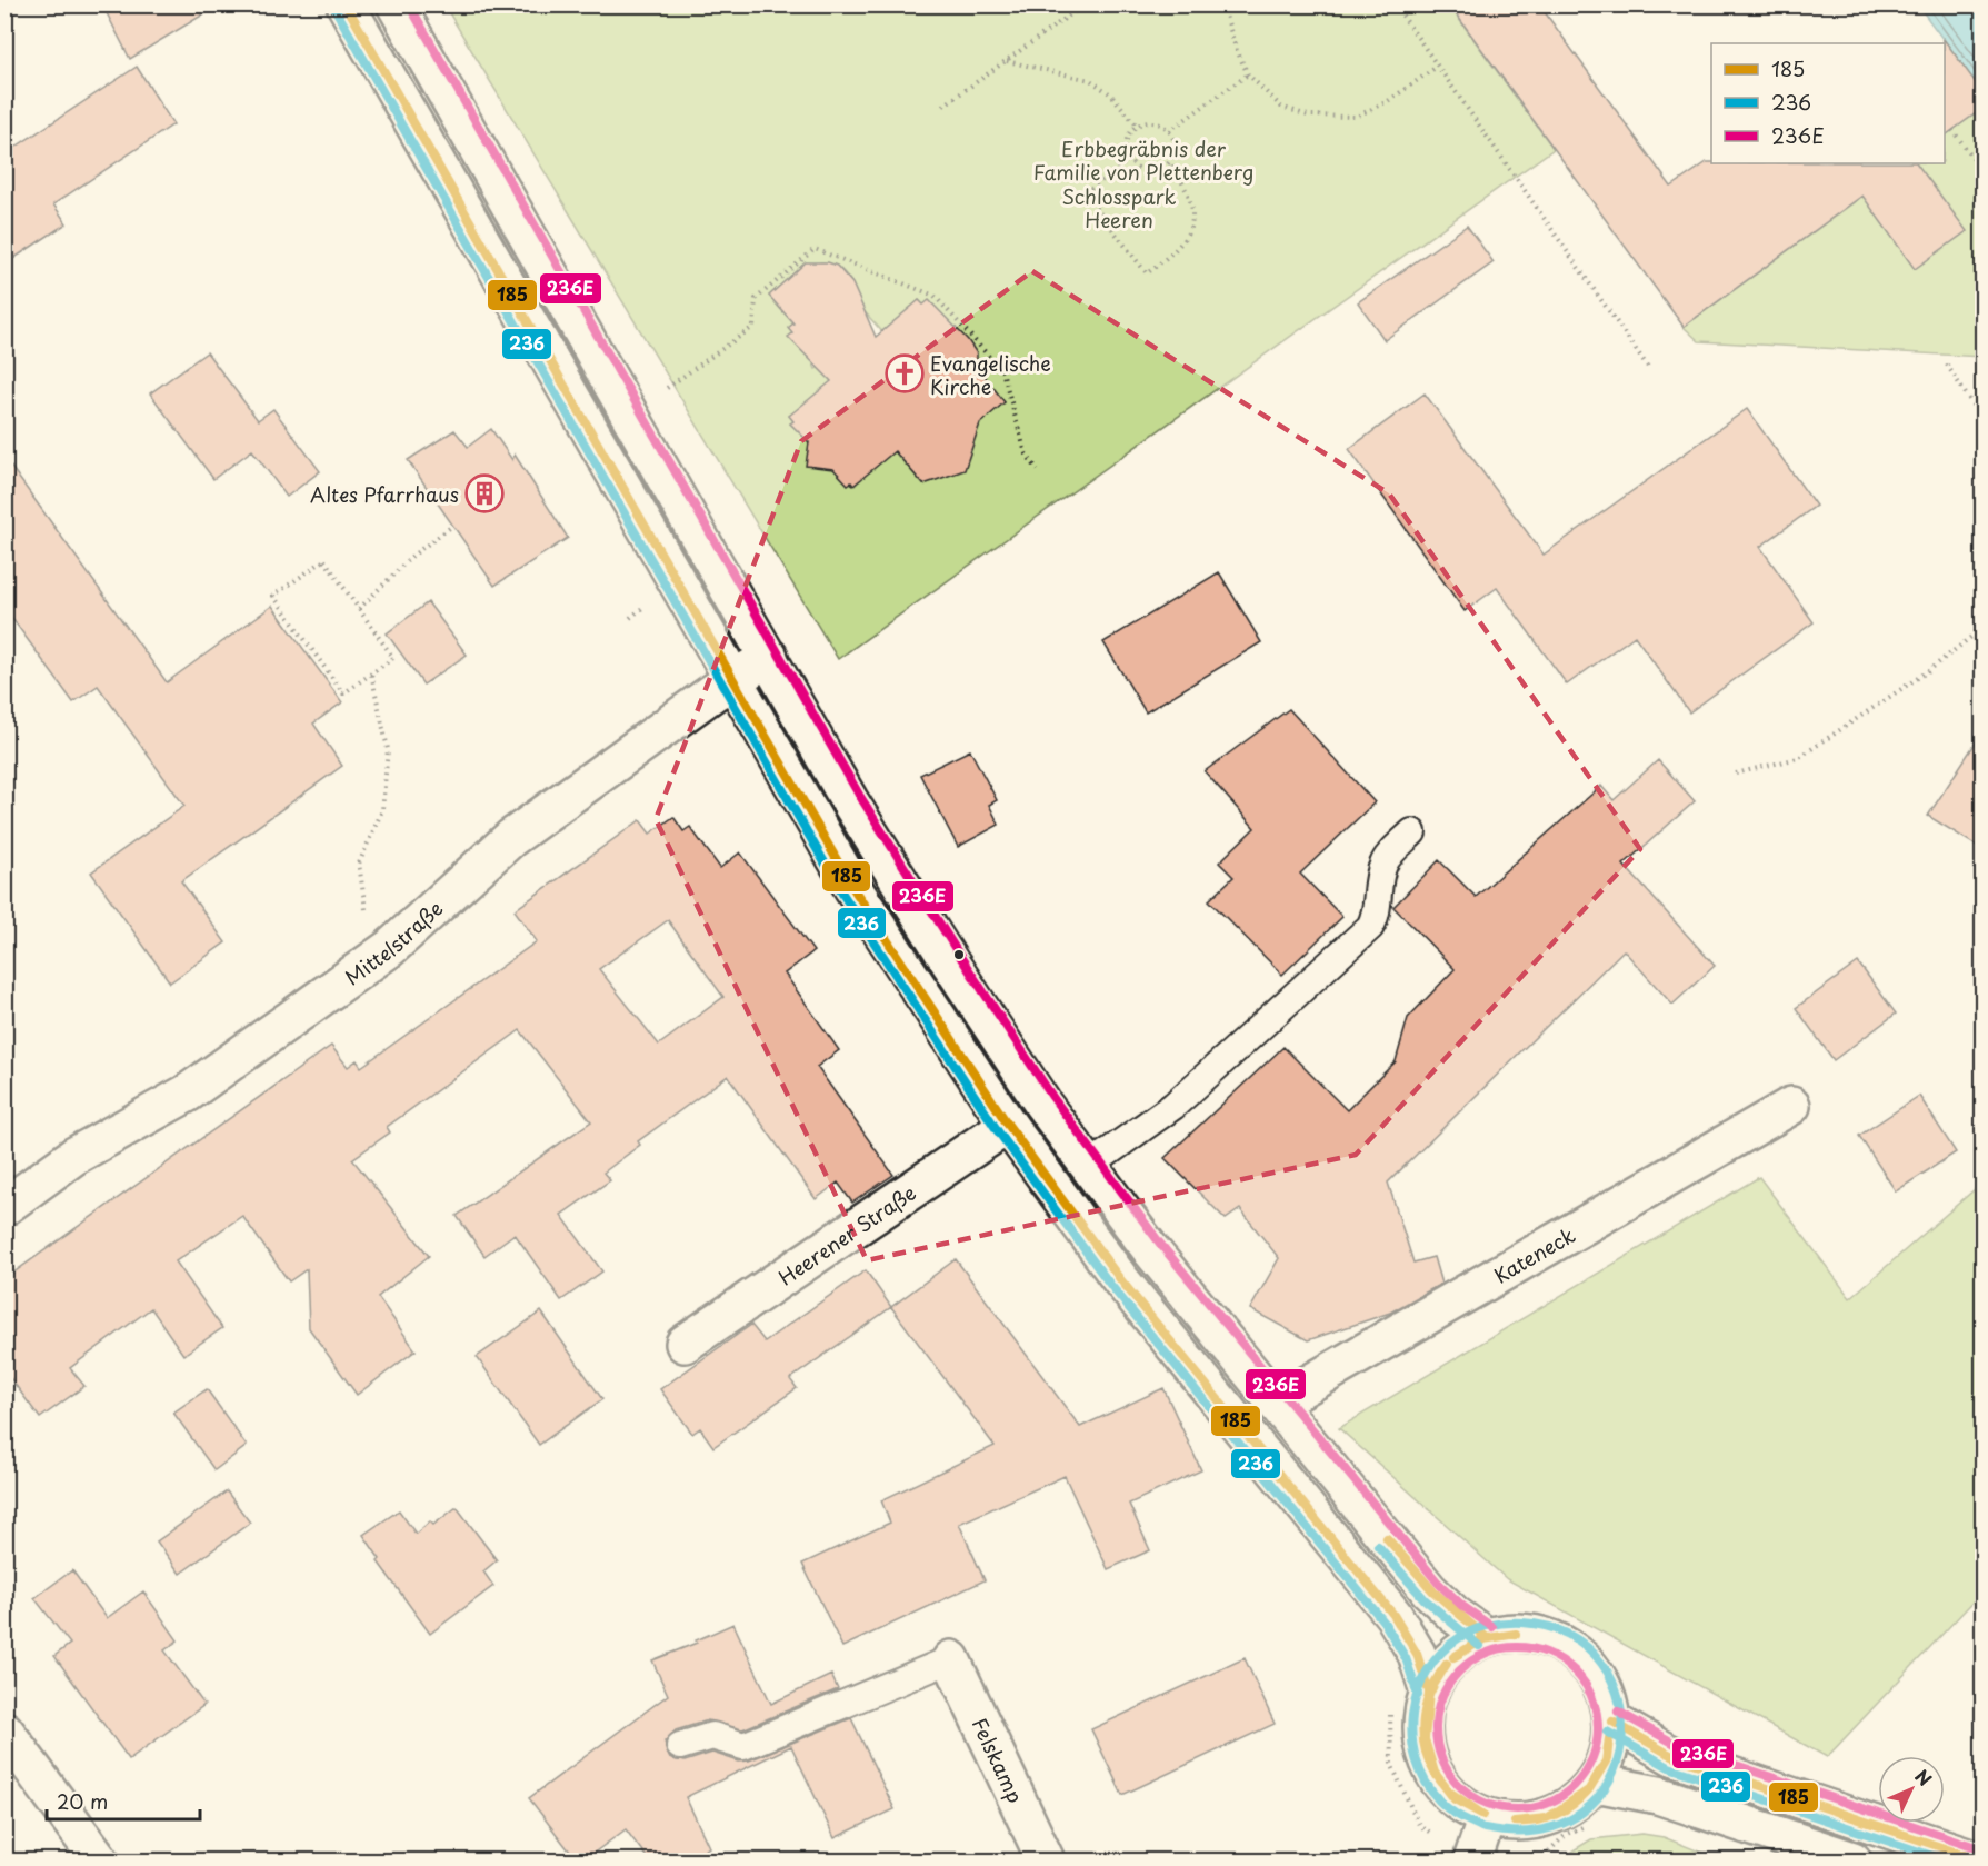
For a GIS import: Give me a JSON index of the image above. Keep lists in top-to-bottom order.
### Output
{
  "streets": {
    "main road": [
      "Mittelstraße",
      "Heerener Straße",
      "Kateneck",
      "Felskamp"
    ]
  },
  "parks": ["Erbbegräbnis der Familie von Plettenberg", "Schlosspark Heeren"],
  "places": {
    "church": ["Evangelische Kirche"],
    "building": ["Altes Pfarrhaus"]
  },
  "lines": ["transit line 185", "transit line 236E", "transit line 236"],
  "legend": ["185", "236", "236E"],
  "scale_bar": "20 m",
  "north": "top right"
}
